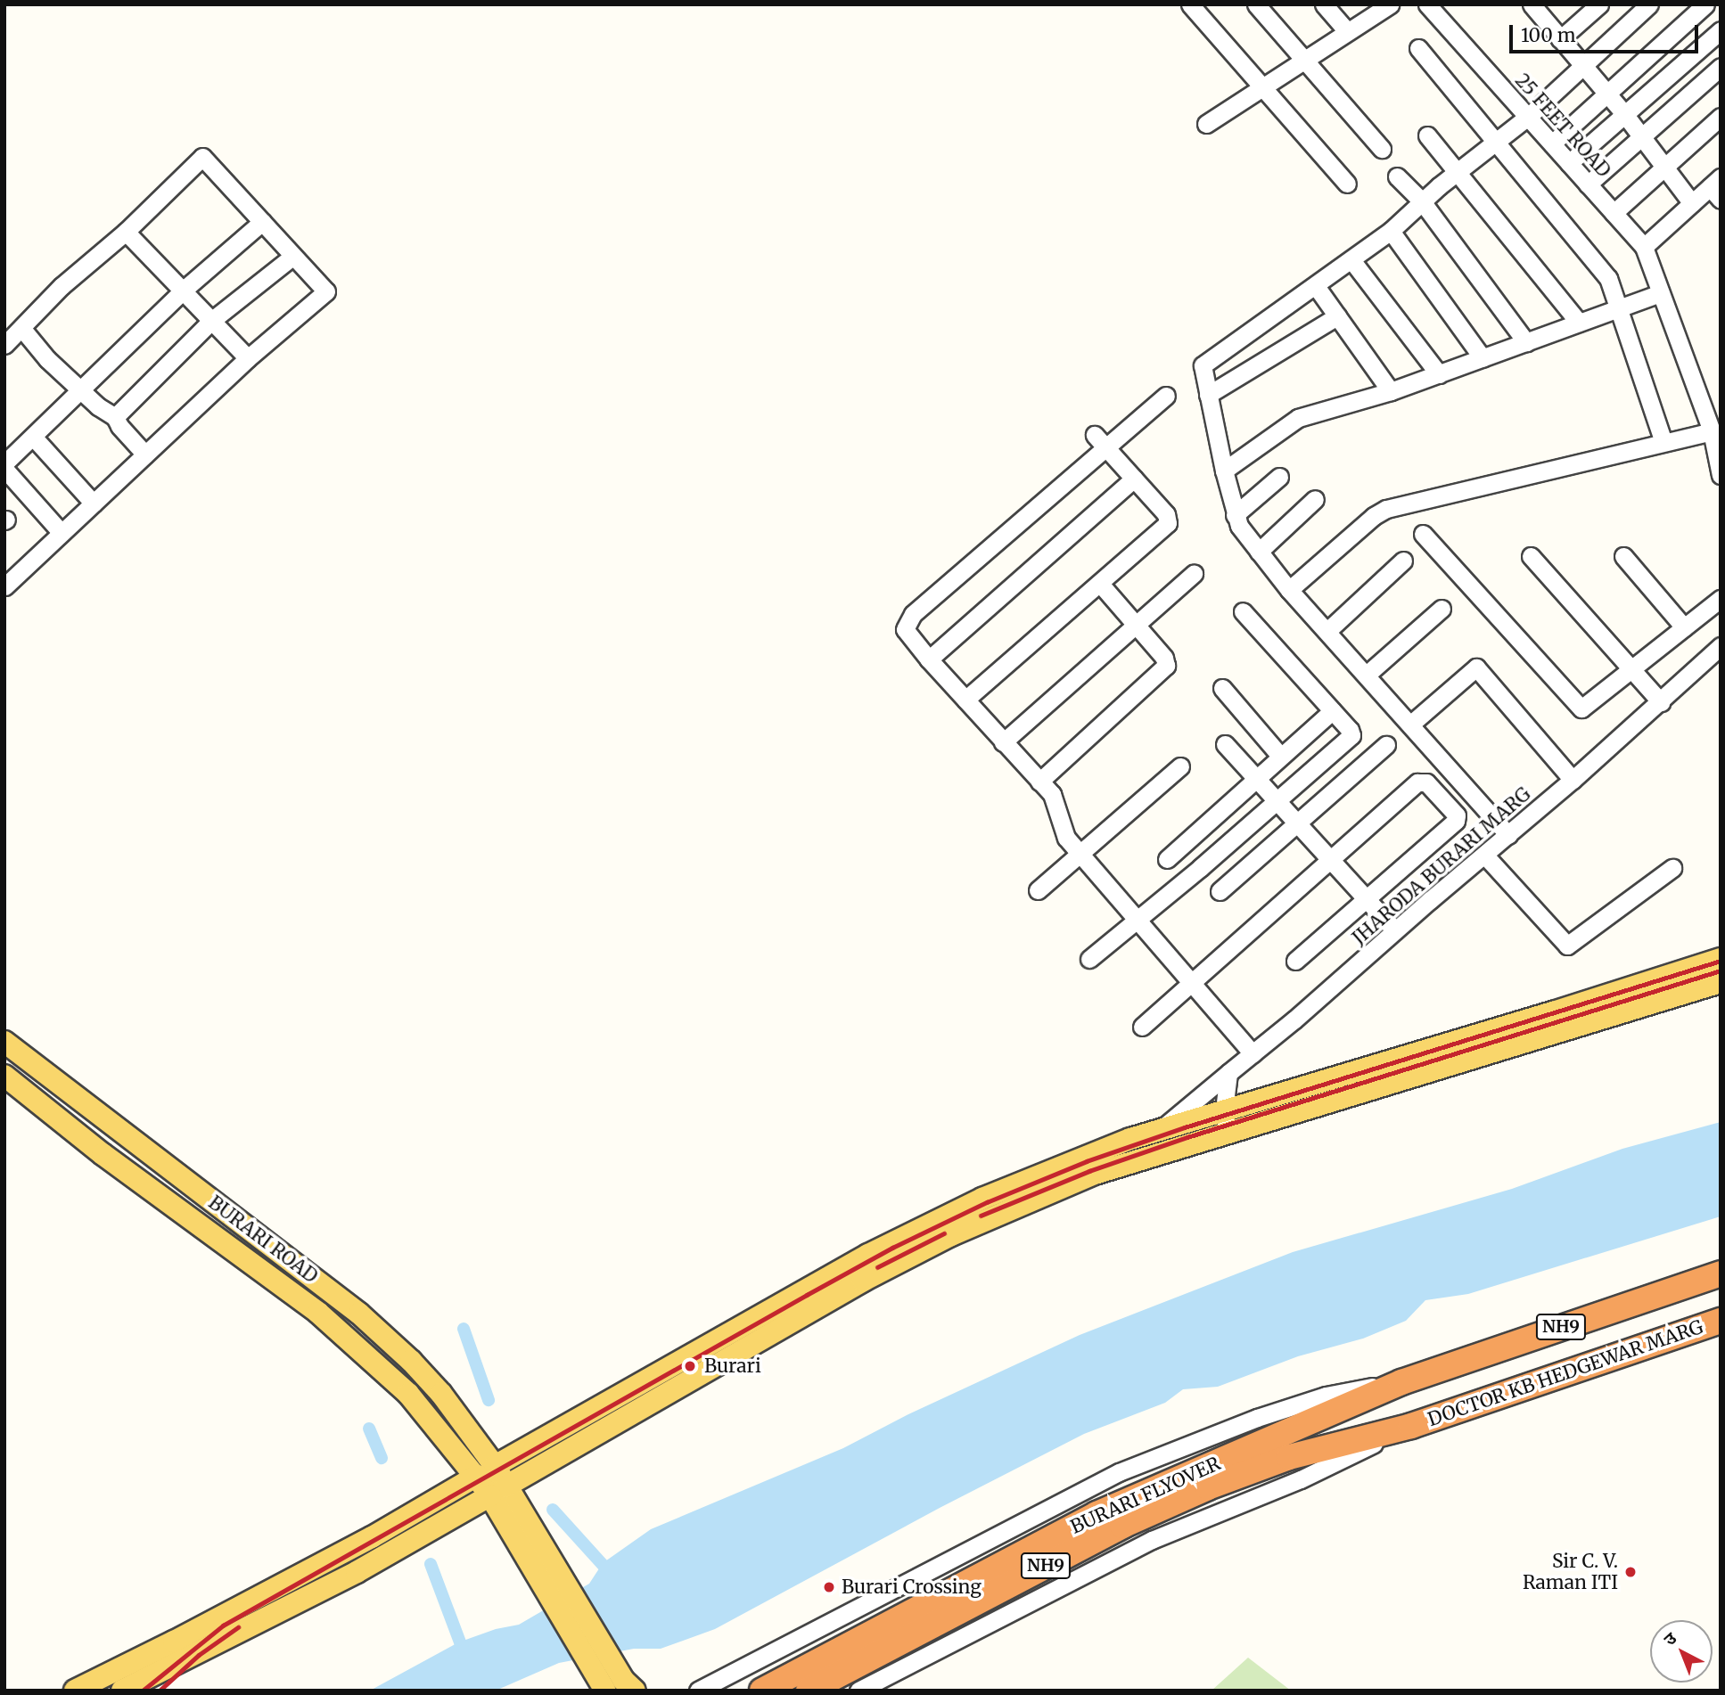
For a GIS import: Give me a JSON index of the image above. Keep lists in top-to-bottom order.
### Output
{
  "streets": {
    "highway": ["NH9", "DOCTOR KB HEDGEWAR MARG", "BURARI FLYOVER"],
    "main road": ["BURARI ROAD"],
    "street": ["25 FEET ROAD", "JHARODA BURARI MARG"]
  },
  "crossings": [
    ["NH9", "BURARI FLYOVER"],
    ["DOCTOR KB HEDGEWAR MARG", "BURARI FLYOVER"]
  ],
  "places": ["Burari", "Sir C. V. Raman ITI", "Burari Crossing"],
  "scale_bar": "100 m",
  "north": "top left"
}
